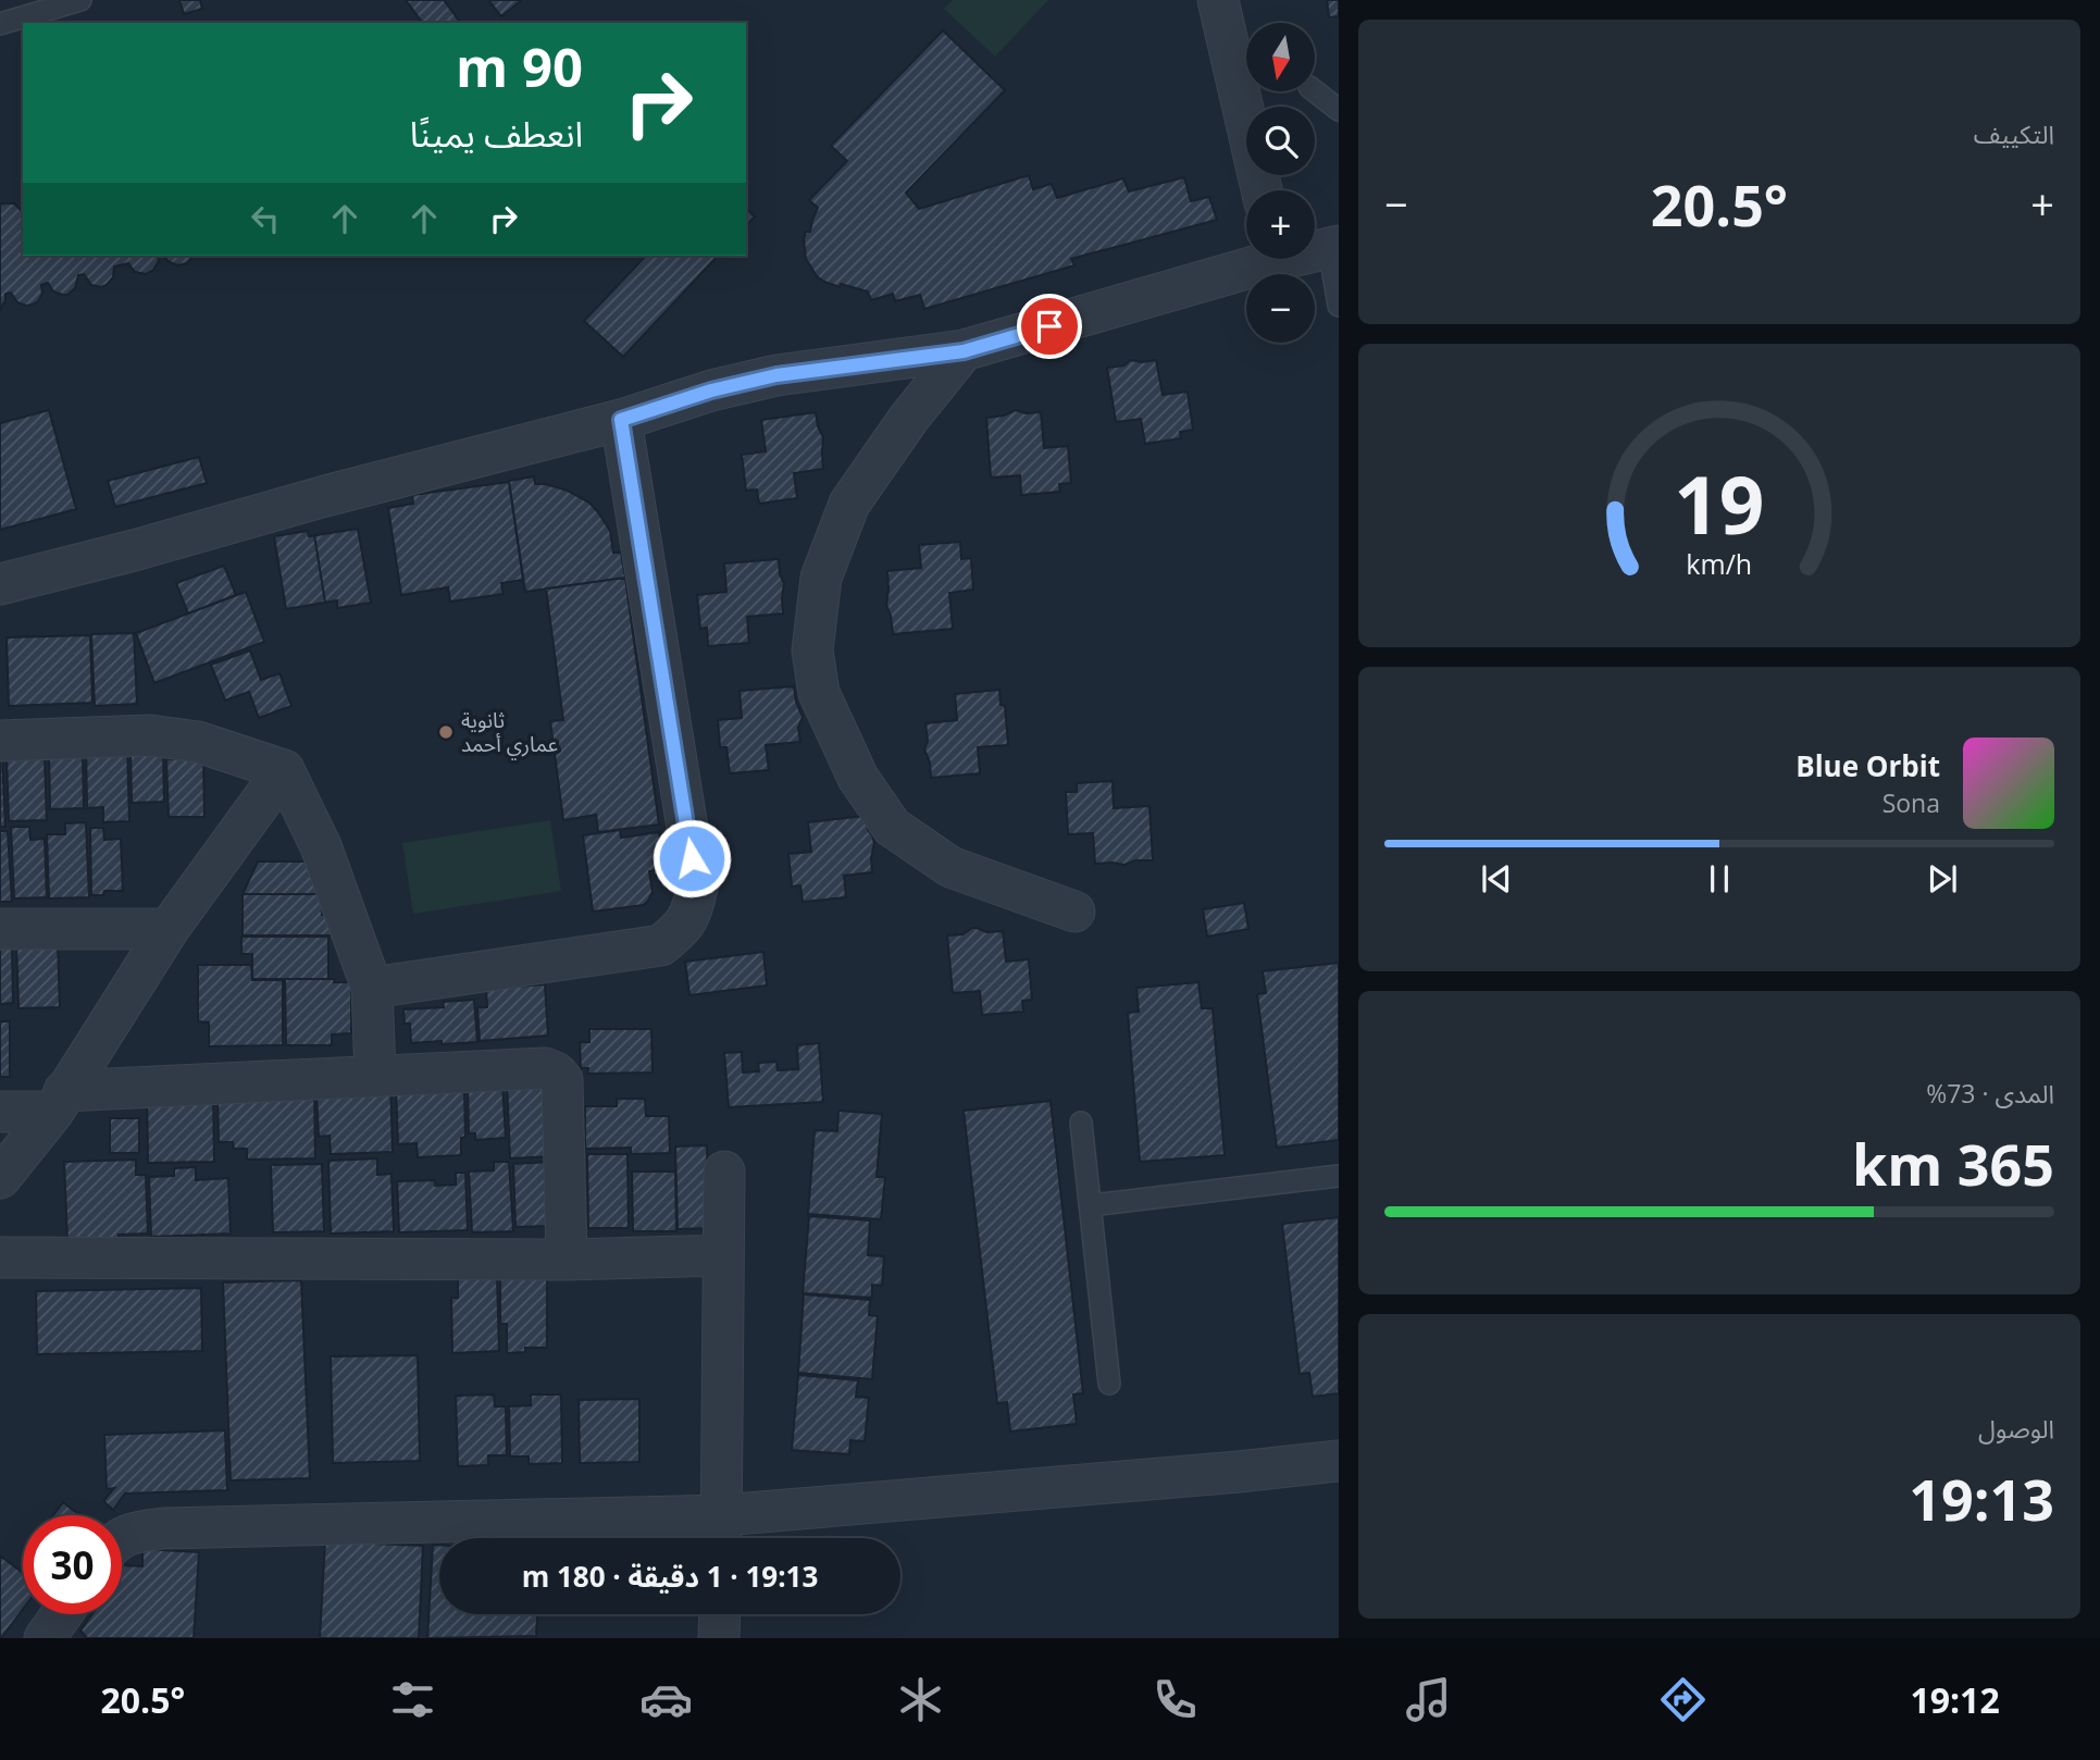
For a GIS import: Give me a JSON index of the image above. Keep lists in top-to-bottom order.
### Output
{
  "places": ["ثانوية عماري أحمد"],
  "north": "bottom",
  "page": {
    "tile": [
      "التكييف",
      ["المدى · 73%", "365 km"],
      ["الوصول", "19:13"]
    ],
    "map_buttons": ["+", "−"],
    "turn": ["90 m", "انعطف يمينًا"],
    "heat": ["−", "20.5°", "+"],
    "song": ["Blue Orbit", "Sona"],
    "limit": "30",
    "trip": "19:13 · 1 دقيقة · 180 m",
    "tabs": ["19:12", "20.5°"],
    "gauge": ["19", "km/h"]
  }
}
